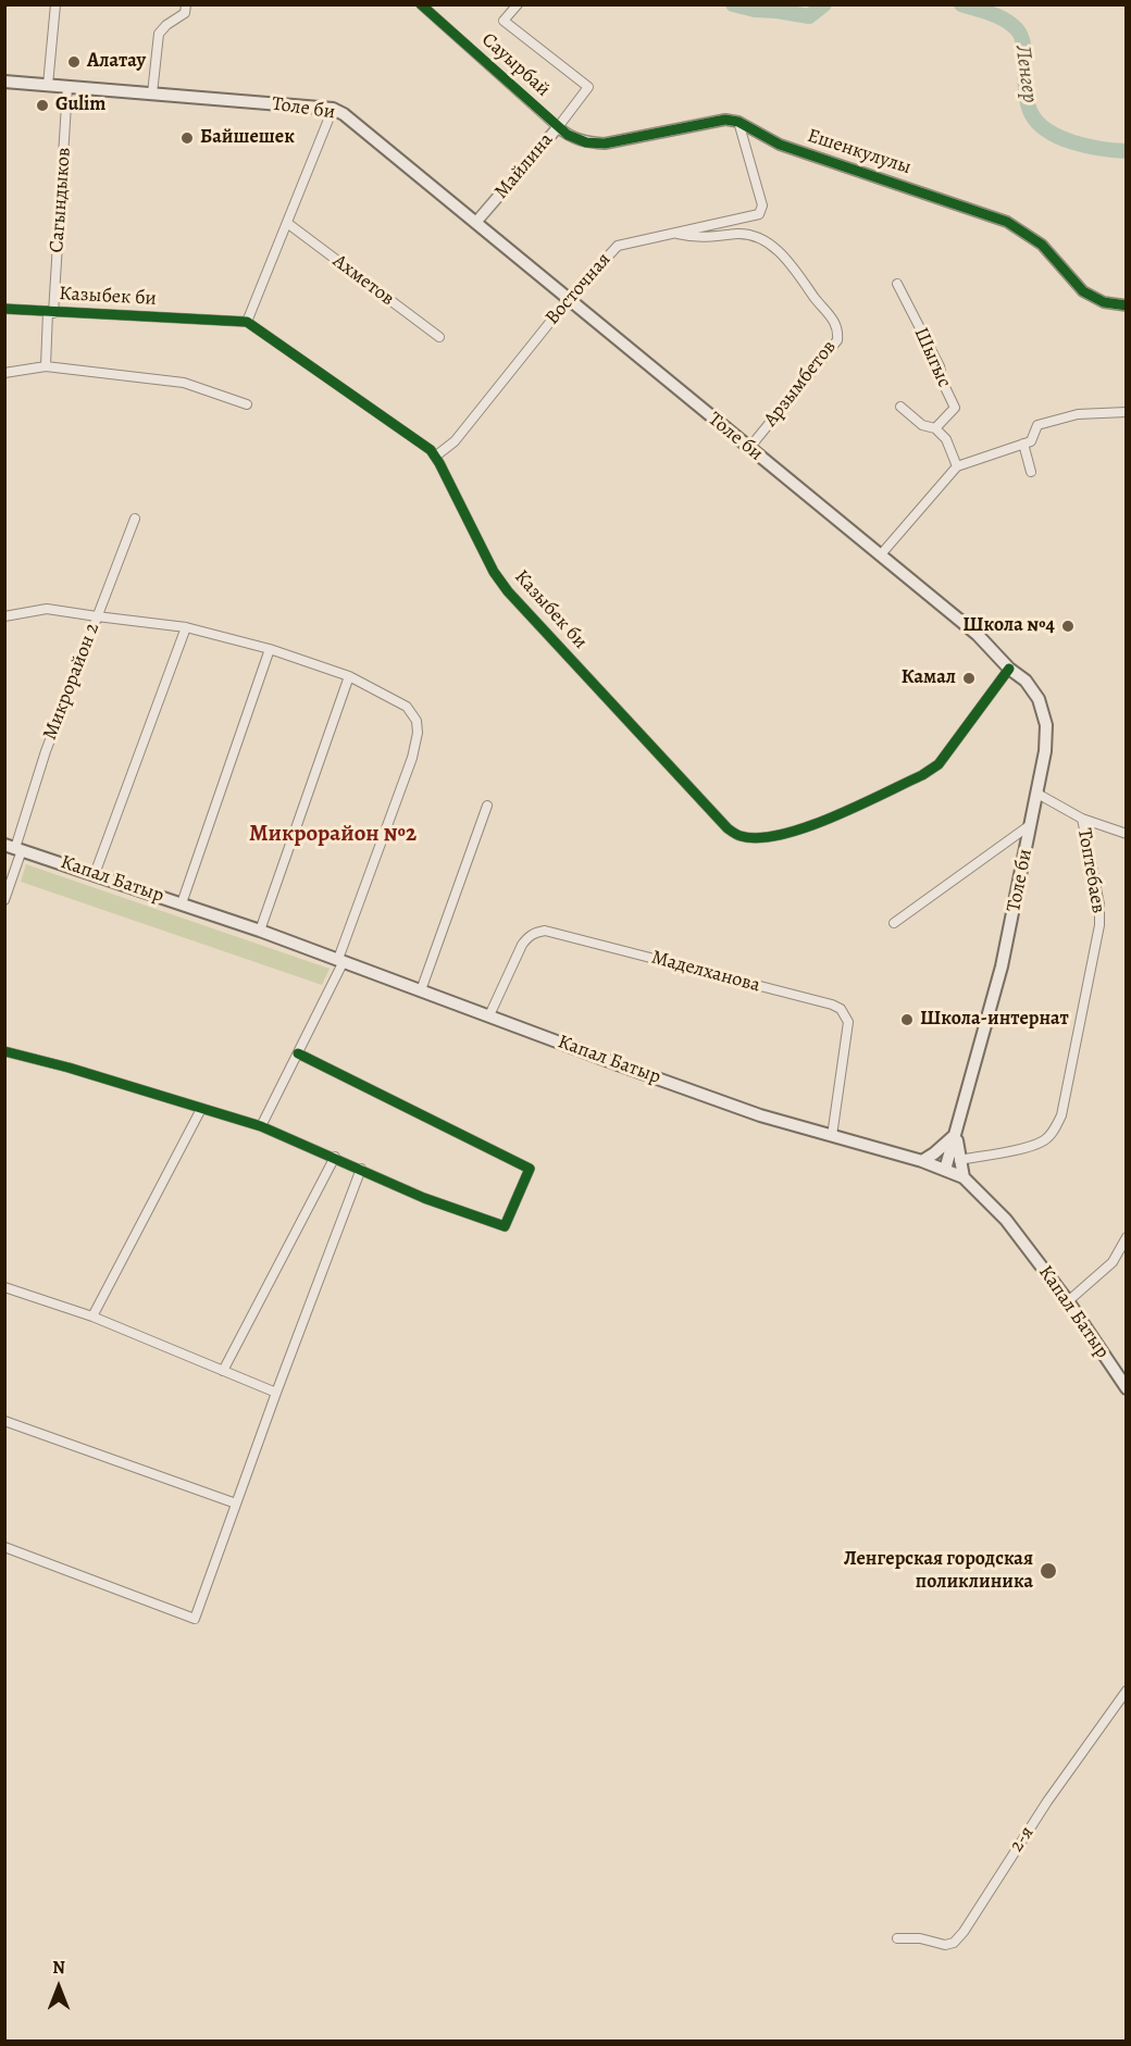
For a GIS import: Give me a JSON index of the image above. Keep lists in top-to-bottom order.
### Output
{
  "streets": {
    "main road": ["Толе би", "Капал Батыр"],
    "street": [
      "Сауырбай",
      "Ешенкулулы",
      "Майлина",
      "Сагындыков",
      "Ахметов",
      "Восточная",
      "Казыбек би",
      "Шыгыс",
      "Арзымбетов",
      "Микрорайон 2",
      "Топтебаев",
      "Маделханова",
      "2-я"
    ]
  },
  "crossings": [
    ["Сауырбай", "Майлина"],
    ["Толе би", "Майлина"],
    ["Толе би", "Сагындыков"],
    ["Толе би", "Восточная"],
    ["Толе би", "Казыбек би"],
    ["Толе би", "Арзымбетов"],
    ["Толе би", "Капал Батыр"],
    ["Ешенкулулы", "Восточная"],
    ["Сагындыков", "Казыбек би"],
    ["Восточная", "Казыбек би"],
    ["Восточная", "Арзымбетов"],
    ["Микрорайон 2", "Капал Батыр"],
    ["Капал Батыр", "Маделханова"]
  ],
  "districts": ["Микрорайон №2"],
  "water": ["Ленгер"],
  "places": [
    "Алатау",
    "Gulim",
    "Байшешек",
    "Школа №4",
    "Камал",
    "Школа-интернат",
    "Ленгерская городская поликлиника"
  ],
  "north": "top"
}
